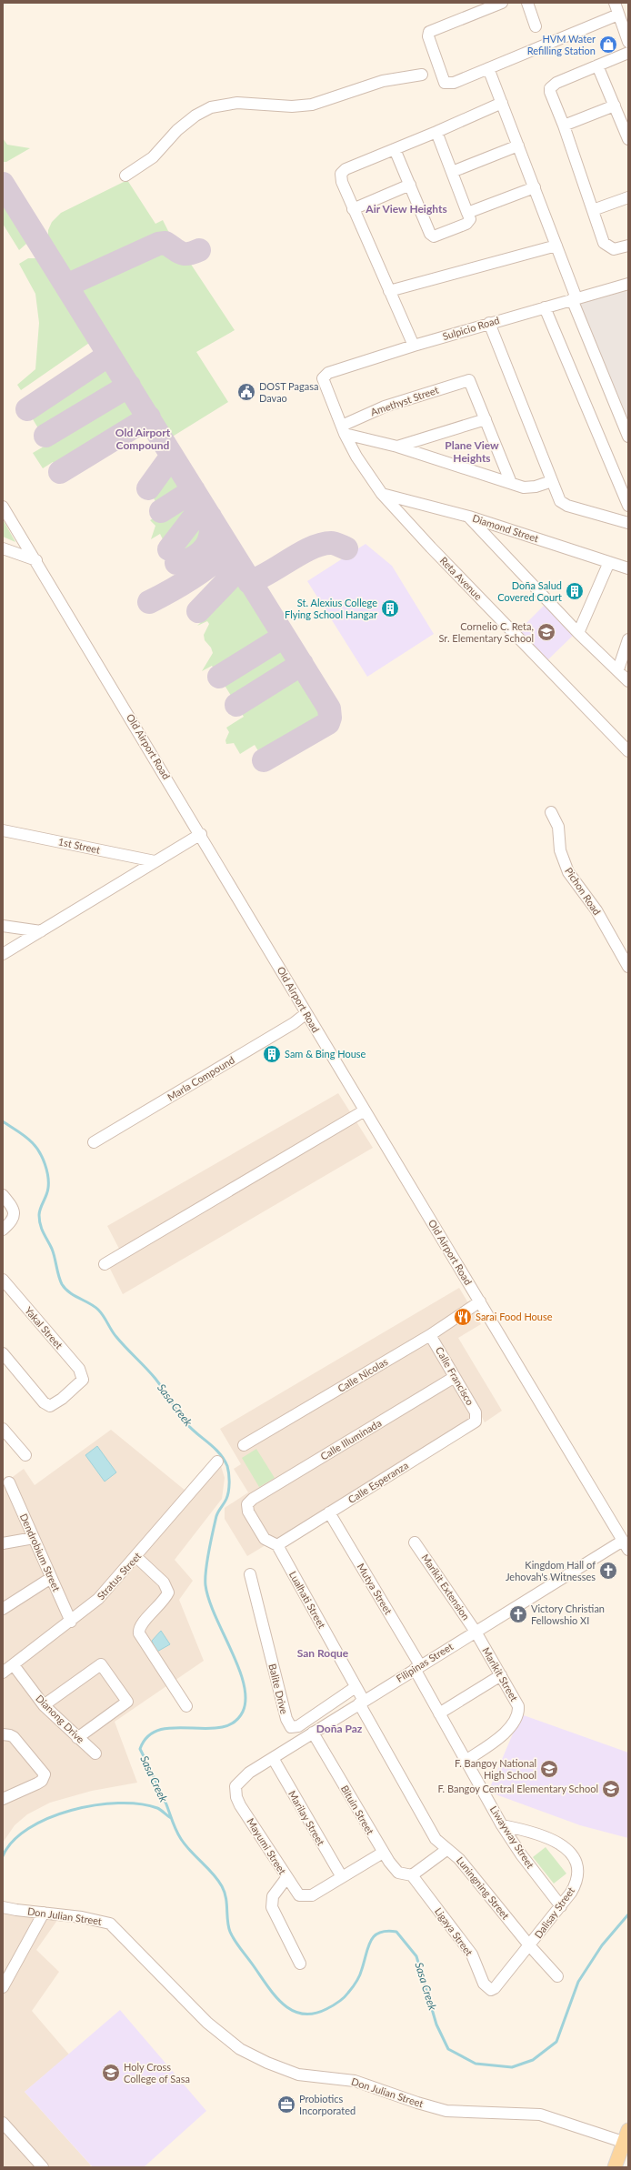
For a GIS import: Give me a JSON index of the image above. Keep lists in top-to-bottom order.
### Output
{
  "streets": {
    "street": [
      "Sulpicio Road",
      "Amethyst Street",
      "Diamond Street",
      "Reta Avenue",
      "Old Airport Road",
      "1st Street",
      "Pichon Road",
      "Marla Compound",
      "Yakal Street",
      "Calle Nicolas",
      "Calle Francisco",
      "Calle Illuminada",
      "Calle Esperanza",
      "Dendrobium Street",
      "Stratus Street",
      "Marikit Extension",
      "Mutya Street",
      "Lualhati Street",
      "Filipinas Street",
      "Marikit Street",
      "Balite Drive",
      "Dianong Drive",
      "Bituin Street",
      "Marilay Street",
      "Liwayway Street",
      "Mayumi Street",
      "Luningning Street",
      "Dalisay Street",
      "Don Julian Street",
      "Ligaya Street"
    ]
  },
  "crossings": [
    ["Sulpicio Road", "Reta Avenue"],
    ["Amethyst Street", "Reta Avenue"],
    ["Diamond Street", "Reta Avenue"],
    ["Old Airport Road", "Marla Compound"],
    ["Old Airport Road", "Calle Nicolas"],
    ["Old Airport Road", "Filipinas Street"],
    ["Calle Nicolas", "Calle Francisco"],
    ["Calle Francisco", "Calle Illuminada"],
    ["Calle Francisco", "Calle Esperanza"],
    ["Calle Illuminada", "Lualhati Street"],
    ["Calle Esperanza", "Mutya Street"],
    ["Calle Esperanza", "Lualhati Street"],
    ["Dendrobium Street", "Stratus Street"],
    ["Stratus Street", "Dianong Drive"],
    ["Marikit Extension", "Filipinas Street"],
    ["Marikit Extension", "Marikit Street"],
    ["Mutya Street", "Filipinas Street"],
    ["Mutya Street", "Liwayway Street"],
    ["Lualhati Street", "Filipinas Street"],
    ["Lualhati Street", "Balite Drive"],
    ["Lualhati Street", "Luningning Street"],
    ["Filipinas Street", "Marikit Street"],
    ["Filipinas Street", "Bituin Street"],
    ["Filipinas Street", "Marilay Street"],
    ["Filipinas Street", "Liwayway Street"],
    ["Filipinas Street", "Mayumi Street"],
    ["Filipinas Street", "Luningning Street"],
    ["Marikit Street", "Liwayway Street"],
    ["Bituin Street", "Ligaya Street"],
    ["Marilay Street", "Mayumi Street"],
    ["Liwayway Street", "Dalisay Street"],
    ["Luningning Street", "Dalisay Street"],
    ["Dalisay Street", "Ligaya Street"]
  ],
  "districts": [
    "Air View Heights",
    "Old Airport Compound",
    "Plane View Heights",
    "San Roque",
    "Doña Paz"
  ],
  "water": ["Sasa Creek"],
  "places": {
    "shop": ["HVM Water Refilling Station"],
    "public building": ["DOST Pagasa Davao"],
    "building": ["Doña Salud Covered Court", "St. Alexius College Flying School Hangar", "Sam & Bing House"],
    "school or university": [
      "Cornelio C. Reta, Sr. Elementary School",
      "F. Bangoy National High School",
      "F. Bangoy Central Elementary School",
      "Holy Cross College of Sasa"
    ],
    "restaurant": ["Sarai Food House"],
    "church": ["Kingdom Hall of Jehovah's Witnesses", "Victory Christian Fellowshio XI"],
    "office": ["Probiotics Incorporated"]
  }
}
